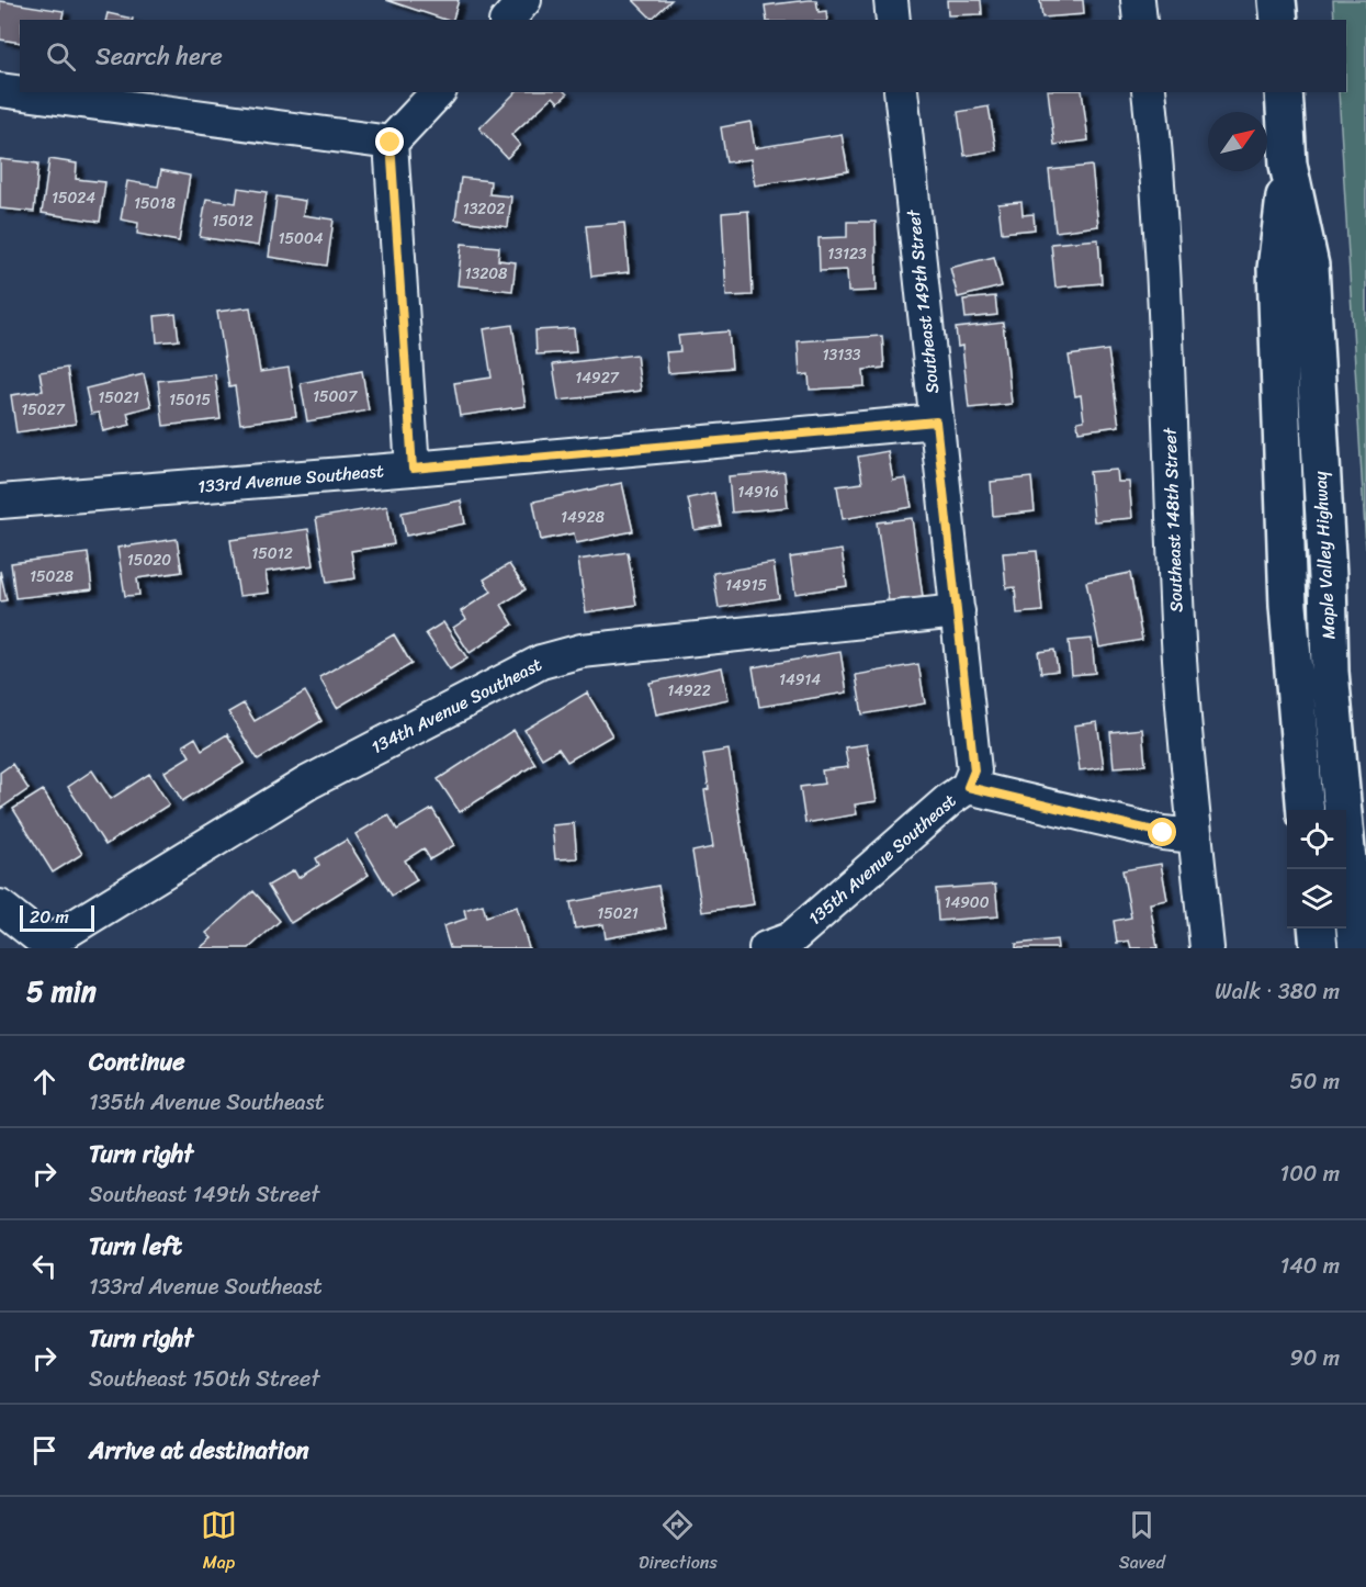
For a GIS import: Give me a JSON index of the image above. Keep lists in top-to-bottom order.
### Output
{
  "streets": {
    "main road": ["Maple Valley Highway"],
    "street": [
      "Southeast 149th Street",
      "133rd Avenue Southeast",
      "Southeast 148th Street",
      "134th Avenue Southeast",
      "135th Avenue Southeast"
    ]
  },
  "crossings": [
    ["Southeast 149th Street", "133rd Avenue Southeast"],
    ["Southeast 149th Street", "134th Avenue Southeast"],
    ["Southeast 149th Street", "135th Avenue Southeast"],
    ["Southeast 148th Street", "135th Avenue Southeast"]
  ],
  "house_numbers": [
    "15024",
    "15018",
    "13202",
    "15012",
    "15004",
    "13123",
    "13208",
    "13133",
    "14927",
    "15007",
    "15021",
    "15015",
    "15027",
    "14916",
    "14928",
    "15012",
    "15020",
    "15028",
    "14915",
    "14914",
    "14922",
    "14900",
    "15021"
  ],
  "scale_bar": "20 m",
  "north": "top right",
  "page": {
    "search": "Search here",
    "scale": "20 m",
    "heading": ["5 min", "Walk · 380 m"],
    "list": [
      ["Continue", "135th Avenue Southeast", "50 m"],
      ["Turn right", "Southeast 149th Street", "100 m"],
      ["Turn left", "133rd Avenue Southeast", "140 m"],
      ["Turn right", "Southeast 150th Street", "90 m"],
      "Arrive at destination"
    ],
    "nav": ["Map", "Directions", "Saved"]
  }
}
